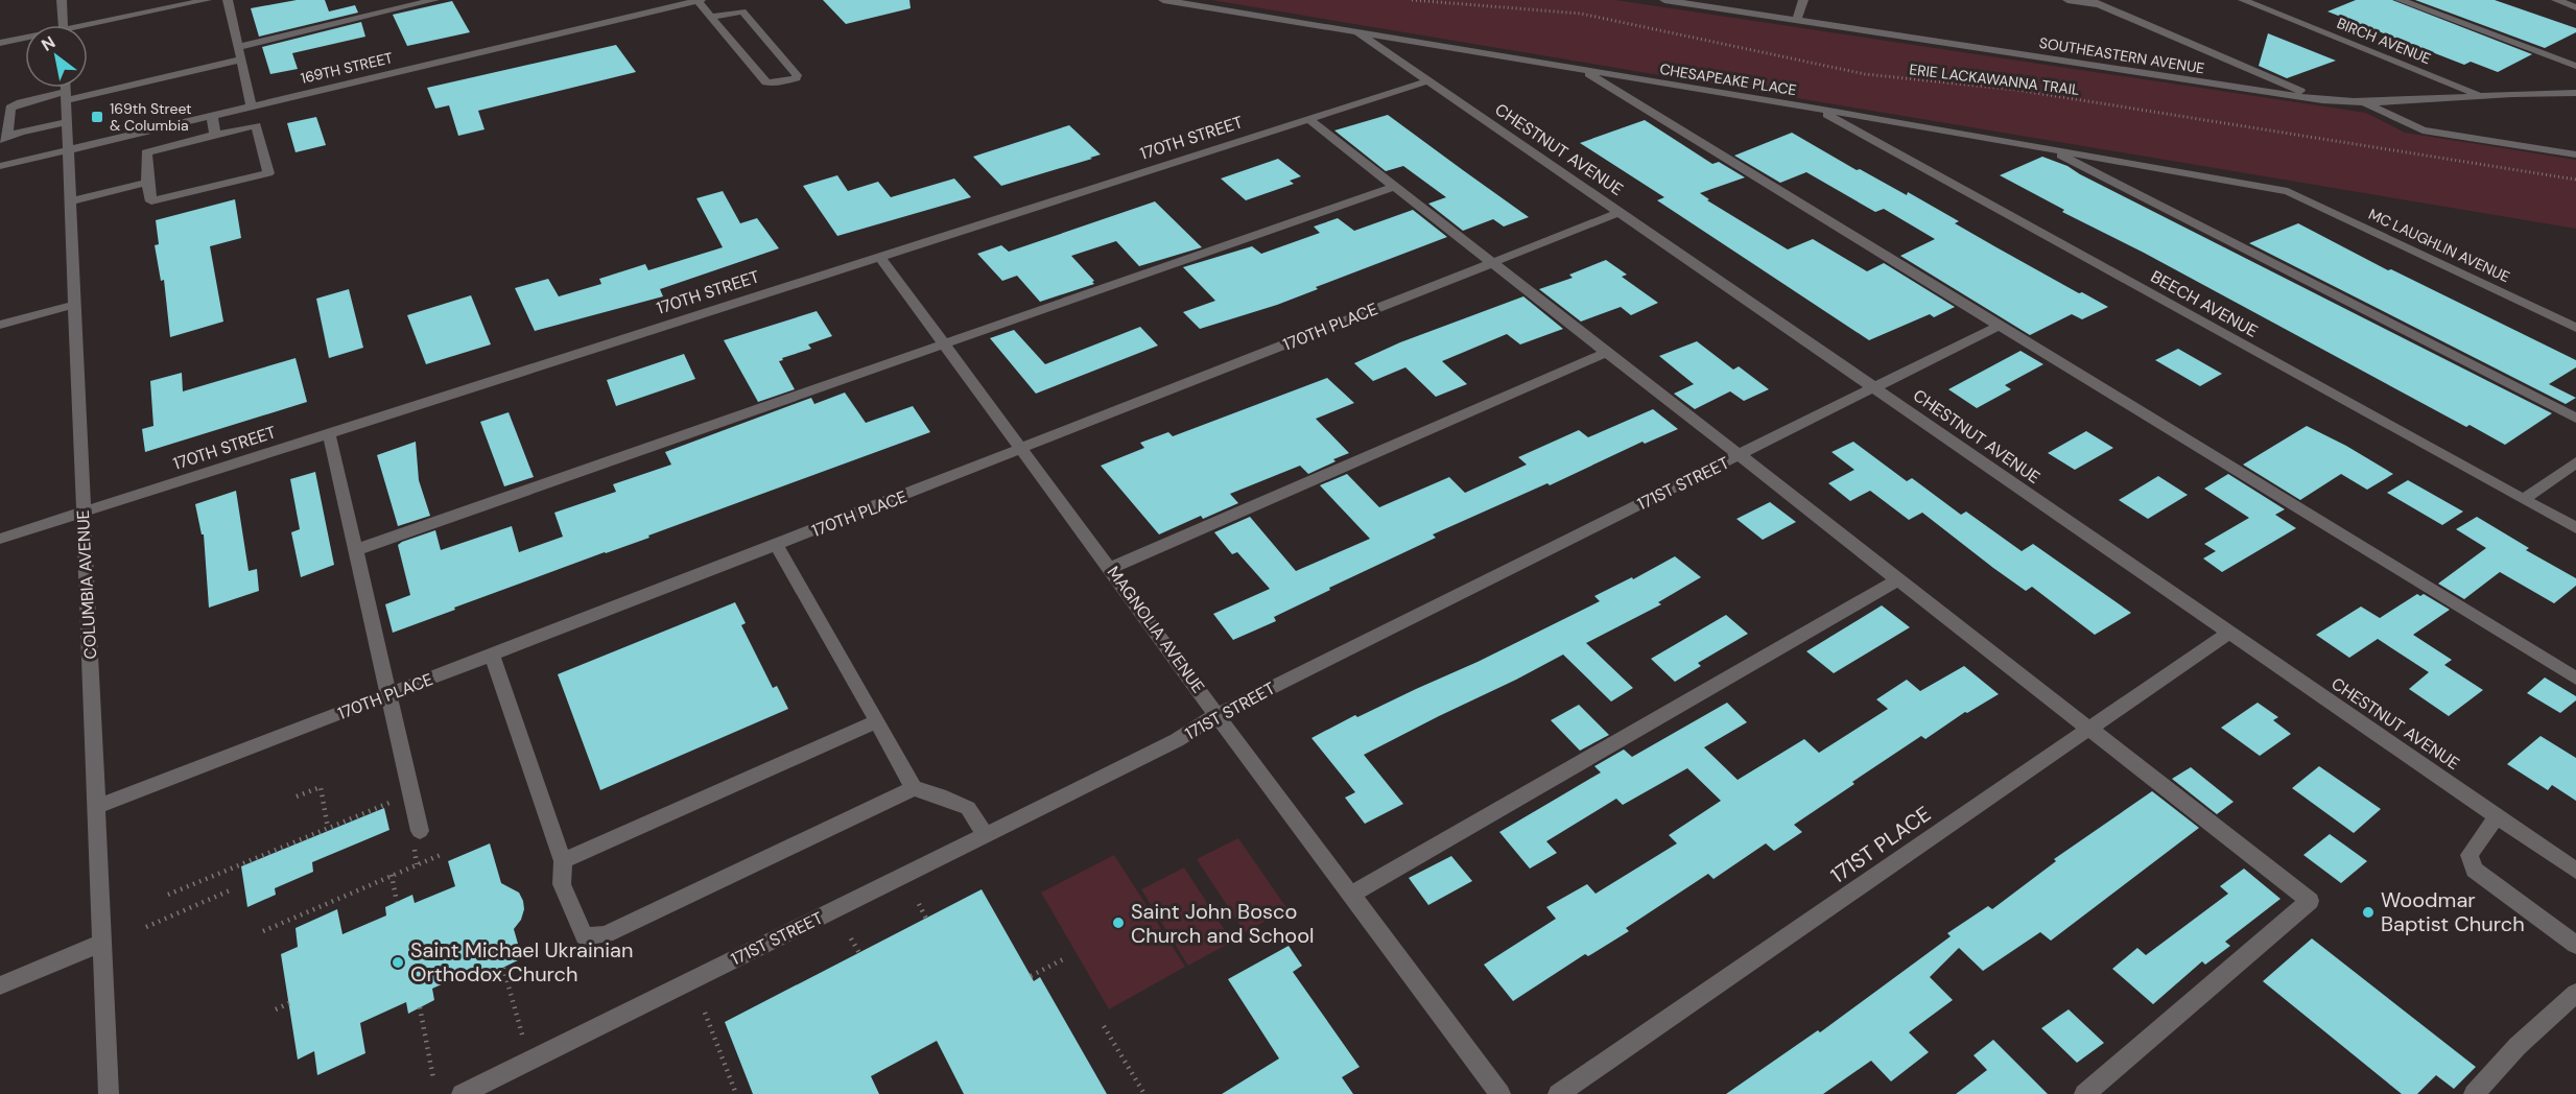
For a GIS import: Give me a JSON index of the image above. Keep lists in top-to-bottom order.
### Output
{
  "streets": {
    "street": [
      "BIRCH AVENUE",
      "SOUTHEASTERN AVENUE",
      "169TH STREET",
      "CHESAPEAKE PLACE",
      "170TH STREET",
      "CHESTNUT AVENUE",
      "MC LAUGHLIN AVENUE",
      "BEECH AVENUE",
      "170TH PLACE",
      "171ST STREET",
      "COLUMBIA AVENUE",
      "MAGNOLIA AVENUE",
      "171ST PLACE"
    ],
    "path": ["ERIE LACKAWANNA TRAIL"]
  },
  "crossings": [
    ["BIRCH AVENUE", "SOUTHEASTERN AVENUE"],
    ["169TH STREET", "COLUMBIA AVENUE"],
    ["CHESAPEAKE PLACE", "CHESTNUT AVENUE"],
    ["CHESAPEAKE PLACE", "MC LAUGHLIN AVENUE"],
    ["CHESAPEAKE PLACE", "BEECH AVENUE"],
    ["170TH STREET", "CHESTNUT AVENUE"],
    ["170TH STREET", "COLUMBIA AVENUE"],
    ["170TH STREET", "MAGNOLIA AVENUE"],
    ["CHESTNUT AVENUE", "170TH PLACE"],
    ["CHESTNUT AVENUE", "171ST STREET"],
    ["CHESTNUT AVENUE", "171ST PLACE"],
    ["170TH PLACE", "COLUMBIA AVENUE"],
    ["170TH PLACE", "MAGNOLIA AVENUE"],
    ["171ST STREET", "MAGNOLIA AVENUE"]
  ],
  "places": {
    "transit": ["169th Street & Columbia"],
    "other": ["Woodmar Baptist Church", "Saint John Bosco Church and School", "Saint Michael Ukrainian Orthodox Church"]
  },
  "north": "top left"
}
